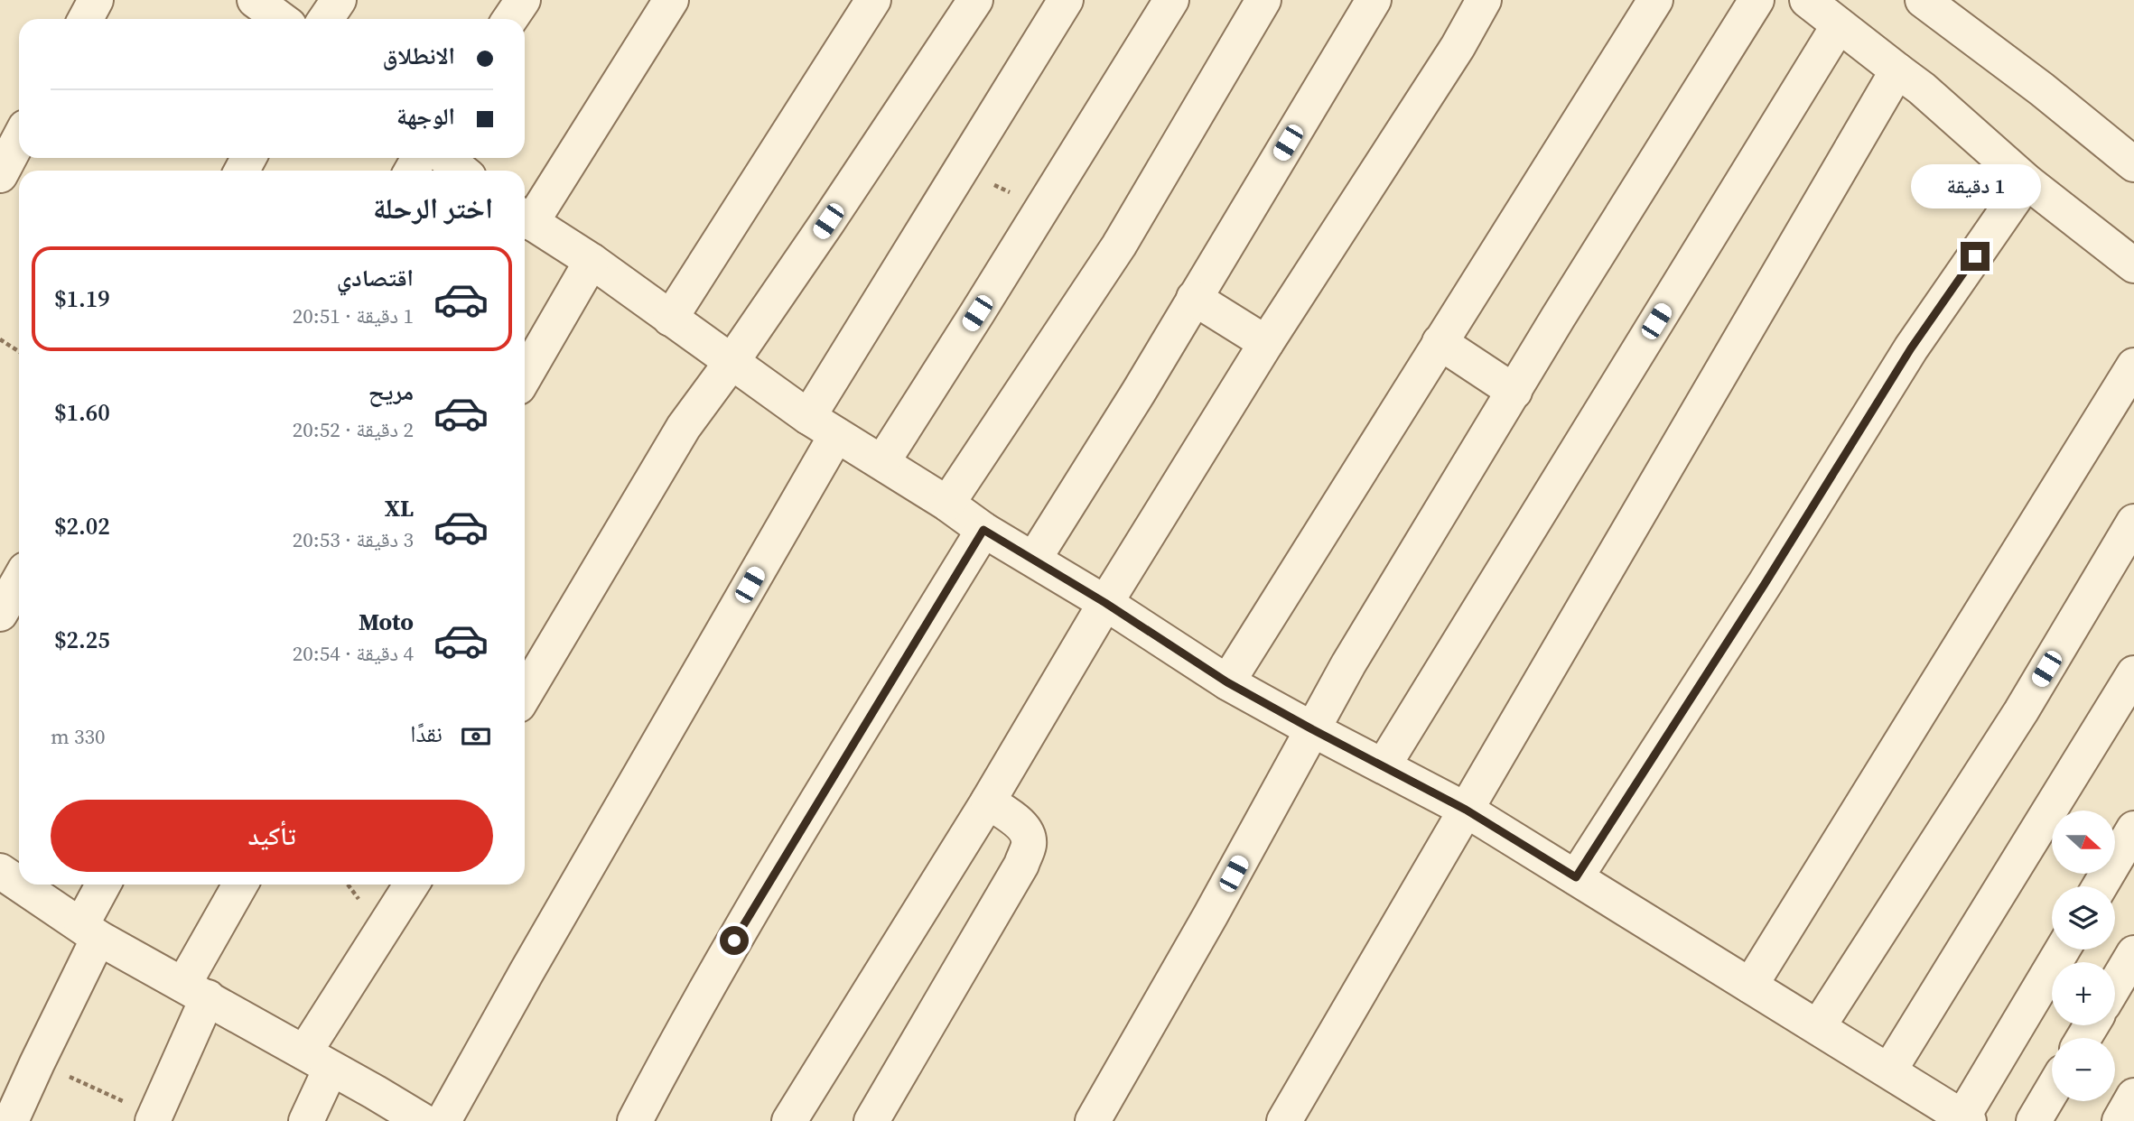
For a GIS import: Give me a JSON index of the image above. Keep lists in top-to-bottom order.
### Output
{
  "north": "right",
  "page": {
    "banner": ["الانطلاق", "الوجهة"],
    "bubble": "1 دقيقة",
    "heading": "اختر الرحلة",
    "list": [
      {
        "name": "اقتصادي",
        "note": "1 دقيقة · 20:51",
        "value": "$1.19"
      },
      {
        "name": "مريح",
        "note": "2 دقيقة · 20:52",
        "value": "$1.60"
      },
      {
        "name": "XL",
        "note": "3 دقيقة · 20:53",
        "value": "$2.02"
      },
      {
        "name": "Moto",
        "note": "4 دقيقة · 20:54",
        "value": "$2.25"
      }
    ],
    "pay": ["نقدًا", "330 m"],
    "buttons": "تأكيد",
    "map_buttons": ["+", "−"]
  }
}
